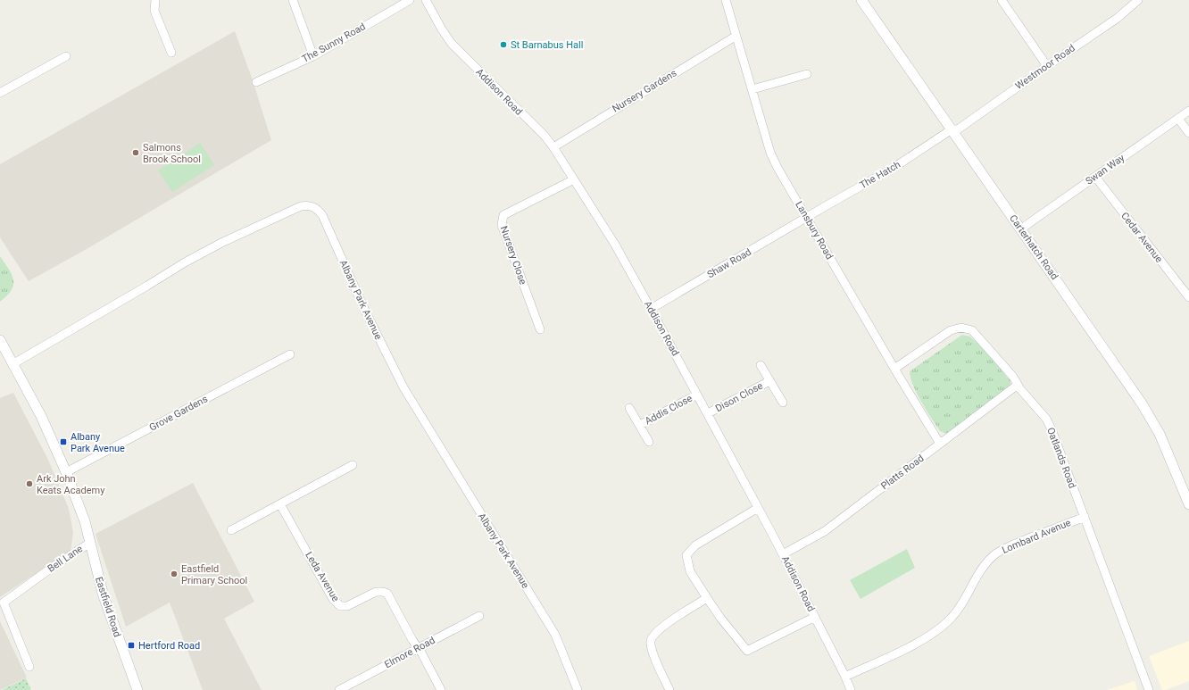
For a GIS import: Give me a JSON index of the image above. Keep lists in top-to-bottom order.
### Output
{
  "streets": {
    "street": [
      "The Sunny Road",
      "Westmoor Road",
      "Nursery Gardens",
      "Addison Road",
      "Swan Way",
      "The Hatch",
      "Lansbury Road",
      "Cedar Avenue",
      "Carterhatch Road",
      "Nursery Close",
      "Shaw Road",
      "Albany Park Avenue",
      "Dison Close",
      "Addis Close",
      "Grove Gardens",
      "Oatlands Road",
      "Platts Road",
      "Lombard Avenue",
      "Bell Lane",
      "Leda Avenue",
      "Eastfield Road",
      "Elmore Road"
    ]
  },
  "crossings": [
    ["Westmoor Road", "The Hatch"],
    ["Westmoor Road", "Carterhatch Road"],
    ["Nursery Gardens", "Addison Road"],
    ["Nursery Gardens", "Lansbury Road"],
    ["Addison Road", "Nursery Close"],
    ["Addison Road", "Shaw Road"],
    ["Addison Road", "Dison Close"],
    ["Addison Road", "Addis Close"],
    ["Addison Road", "Platts Road"],
    ["Addison Road", "Lombard Avenue"],
    ["Swan Way", "Cedar Avenue"],
    ["Swan Way", "Carterhatch Road"],
    ["The Hatch", "Lansbury Road"],
    ["The Hatch", "Carterhatch Road"],
    ["The Hatch", "Shaw Road"],
    ["Lansbury Road", "Shaw Road"],
    ["Lansbury Road", "Oatlands Road"],
    ["Lansbury Road", "Platts Road"],
    ["Albany Park Avenue", "Bell Lane"],
    ["Grove Gardens", "Bell Lane"],
    ["Oatlands Road", "Platts Road"],
    ["Oatlands Road", "Lombard Avenue"],
    ["Bell Lane", "Eastfield Road"],
    ["Leda Avenue", "Elmore Road"]
  ],
  "places": {
    "other": [
      "St Barnabus Hall",
      "Salmons Brook School",
      "Ark John Keats Academy",
      "Eastfield Primary School"
    ],
    "transit": ["Albany Park Avenue", "Hertford Road"]
  }
}
